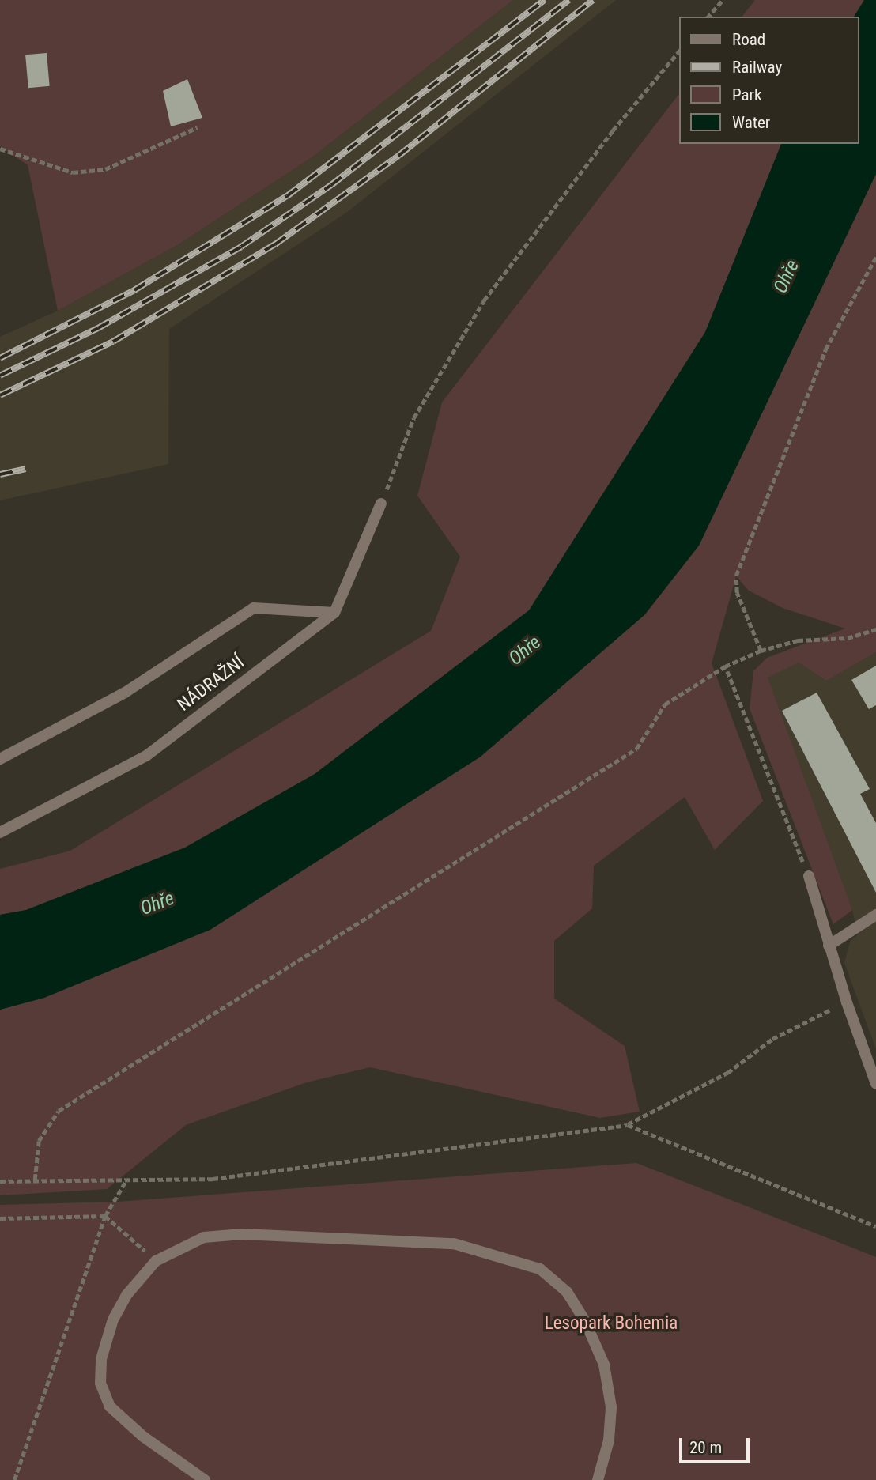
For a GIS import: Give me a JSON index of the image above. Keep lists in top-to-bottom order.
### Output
{
  "streets": {
    "street": ["NÁDRAŽNÍ"]
  },
  "water": ["Ohře"],
  "parks": ["Lesopark Bohemia"],
  "legend": [
    "Road",
    "Railway",
    "Park",
    "Water"
  ],
  "scale_bar": "20 m"
}
